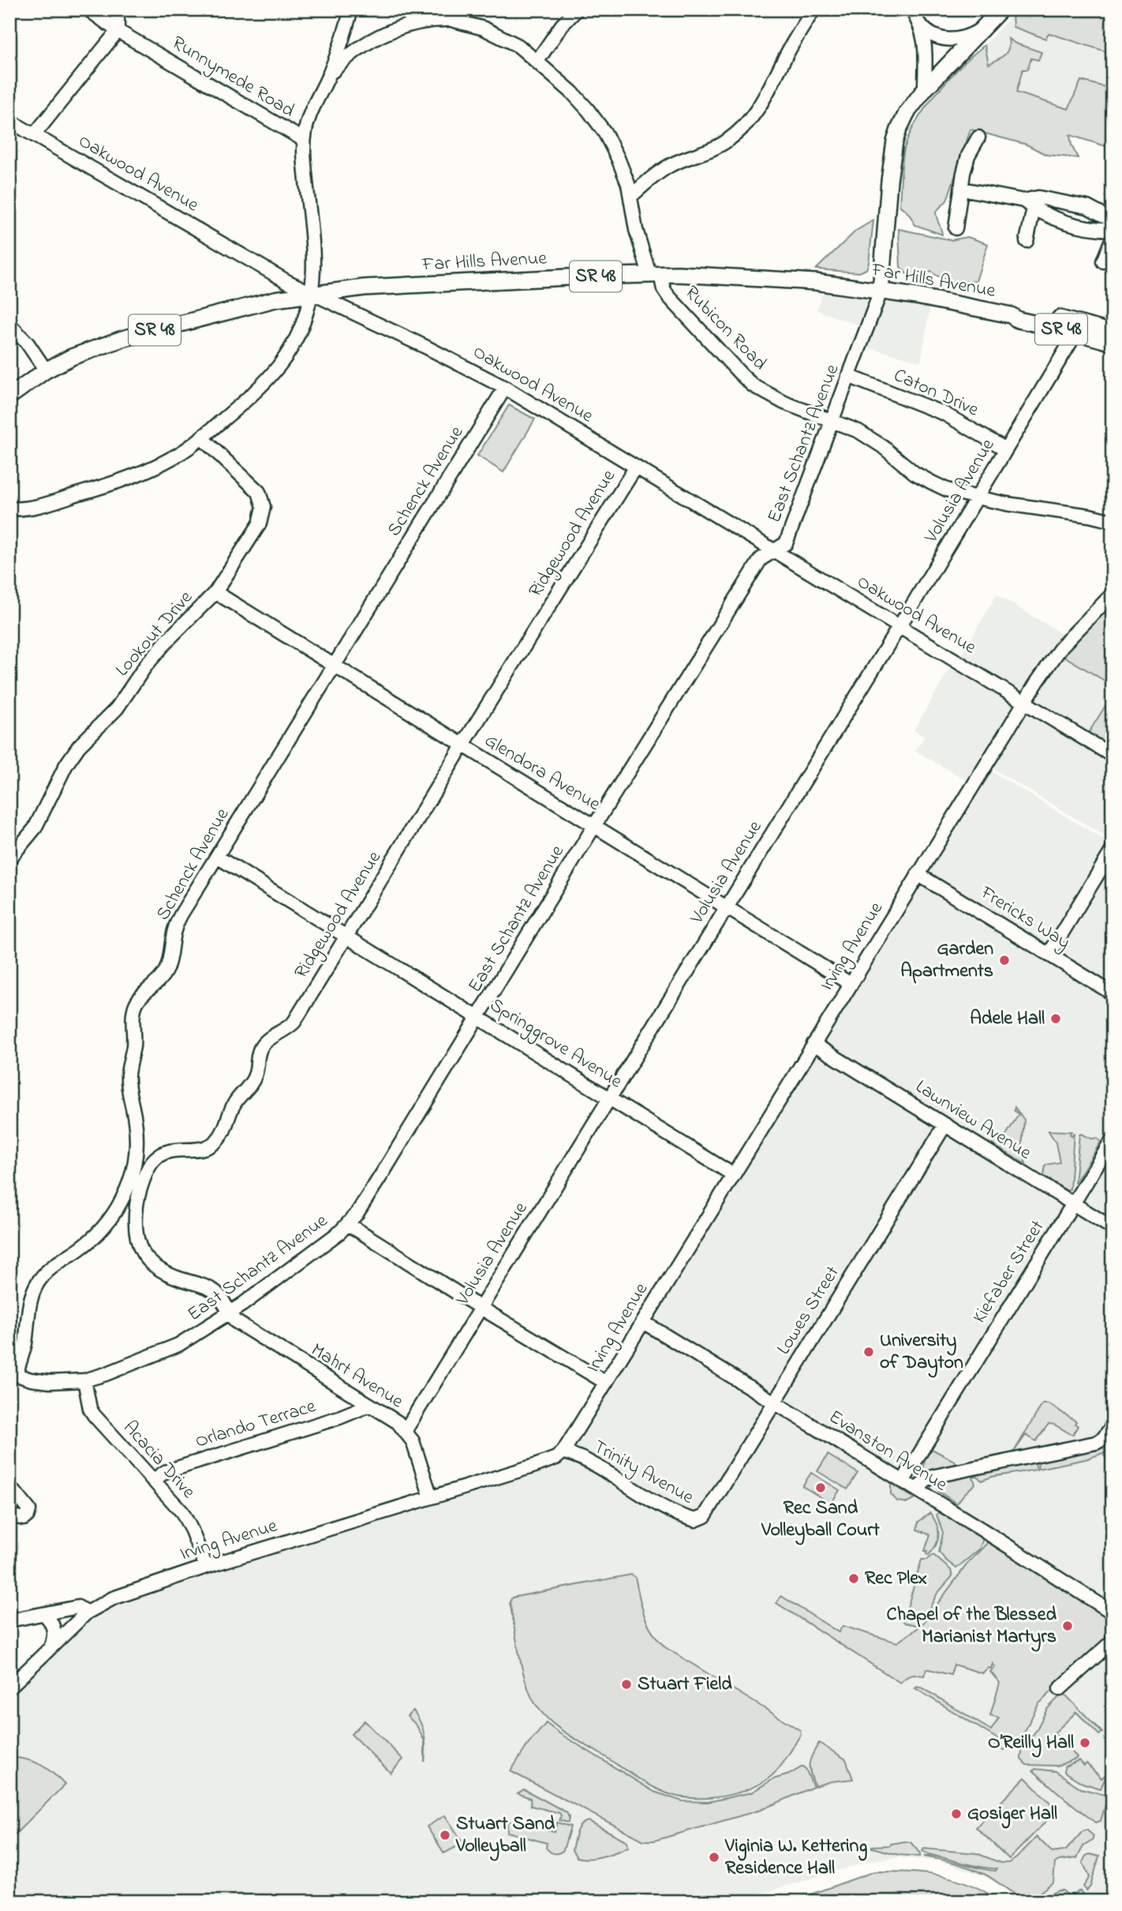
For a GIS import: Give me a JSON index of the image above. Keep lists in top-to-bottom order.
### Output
{
  "streets": {
    "main road": ["Far Hills Avenue", "SR 48"],
    "street": [
      "Runnymede Road",
      "Oakwood Avenue",
      "Rubicon Road",
      "Caton Drive",
      "East Schantz Avenue",
      "Schenck Avenue",
      "Volusia Avenue",
      "Ridgewood Avenue",
      "Lookout Drive",
      "Glendora Avenue",
      "Frericks Way",
      "Irving Avenue",
      "Springgrove Avenue",
      "Lawnview Avenue",
      "Kiefaber Street",
      "Lowes Street",
      "Mahrt Avenue",
      "Orlando Terrace",
      "Evanston Avenue",
      "Acacia Drive",
      "Trinity Avenue"
    ]
  },
  "crossings": [
    ["Oakwood Avenue", "Far Hills Avenue"],
    ["Oakwood Avenue", "East Schantz Avenue"],
    ["Oakwood Avenue", "Schenck Avenue"],
    ["Oakwood Avenue", "Volusia Avenue"],
    ["Oakwood Avenue", "Ridgewood Avenue"],
    ["Oakwood Avenue", "Irving Avenue"],
    ["Far Hills Avenue", "Rubicon Road"],
    ["Far Hills Avenue", "East Schantz Avenue"],
    ["Far Hills Avenue", "Volusia Avenue"],
    ["Rubicon Road", "East Schantz Avenue"],
    ["Rubicon Road", "Volusia Avenue"],
    ["Caton Drive", "East Schantz Avenue"],
    ["Caton Drive", "Volusia Avenue"],
    ["East Schantz Avenue", "Schenck Avenue"],
    ["East Schantz Avenue", "Glendora Avenue"],
    ["East Schantz Avenue", "Springgrove Avenue"],
    ["East Schantz Avenue", "Mahrt Avenue"],
    ["East Schantz Avenue", "Acacia Drive"],
    ["Schenck Avenue", "Ridgewood Avenue"],
    ["Schenck Avenue", "Glendora Avenue"],
    ["Schenck Avenue", "Springgrove Avenue"],
    ["Volusia Avenue", "Glendora Avenue"],
    ["Volusia Avenue", "Springgrove Avenue"],
    ["Volusia Avenue", "Mahrt Avenue"],
    ["Ridgewood Avenue", "Glendora Avenue"],
    ["Ridgewood Avenue", "Springgrove Avenue"],
    ["Lookout Drive", "Glendora Avenue"],
    ["Glendora Avenue", "Irving Avenue"],
    ["Frericks Way", "Irving Avenue"],
    ["Irving Avenue", "Springgrove Avenue"],
    ["Irving Avenue", "Lawnview Avenue"],
    ["Irving Avenue", "Mahrt Avenue"],
    ["Irving Avenue", "Evanston Avenue"],
    ["Irving Avenue", "Acacia Drive"],
    ["Irving Avenue", "Trinity Avenue"],
    ["Lawnview Avenue", "Kiefaber Street"],
    ["Lawnview Avenue", "Lowes Street"],
    ["Kiefaber Street", "Evanston Avenue"],
    ["Lowes Street", "Evanston Avenue"],
    ["Lowes Street", "Trinity Avenue"],
    ["Mahrt Avenue", "Orlando Terrace"],
    ["Orlando Terrace", "Acacia Drive"]
  ],
  "places": [
    "Garden Apartments",
    "Adele Hall",
    "University of Dayton",
    "Rec Sand Volleyball Court",
    "Rec Plex",
    "Chapel of the Blessed Marianist Martyrs",
    "Stuart Field",
    "O’Reilly Hall",
    "Gosiger Hall",
    "Stuart Sand Volleyball",
    "Viginia W. Kettering Residence Hall"
  ]
}
